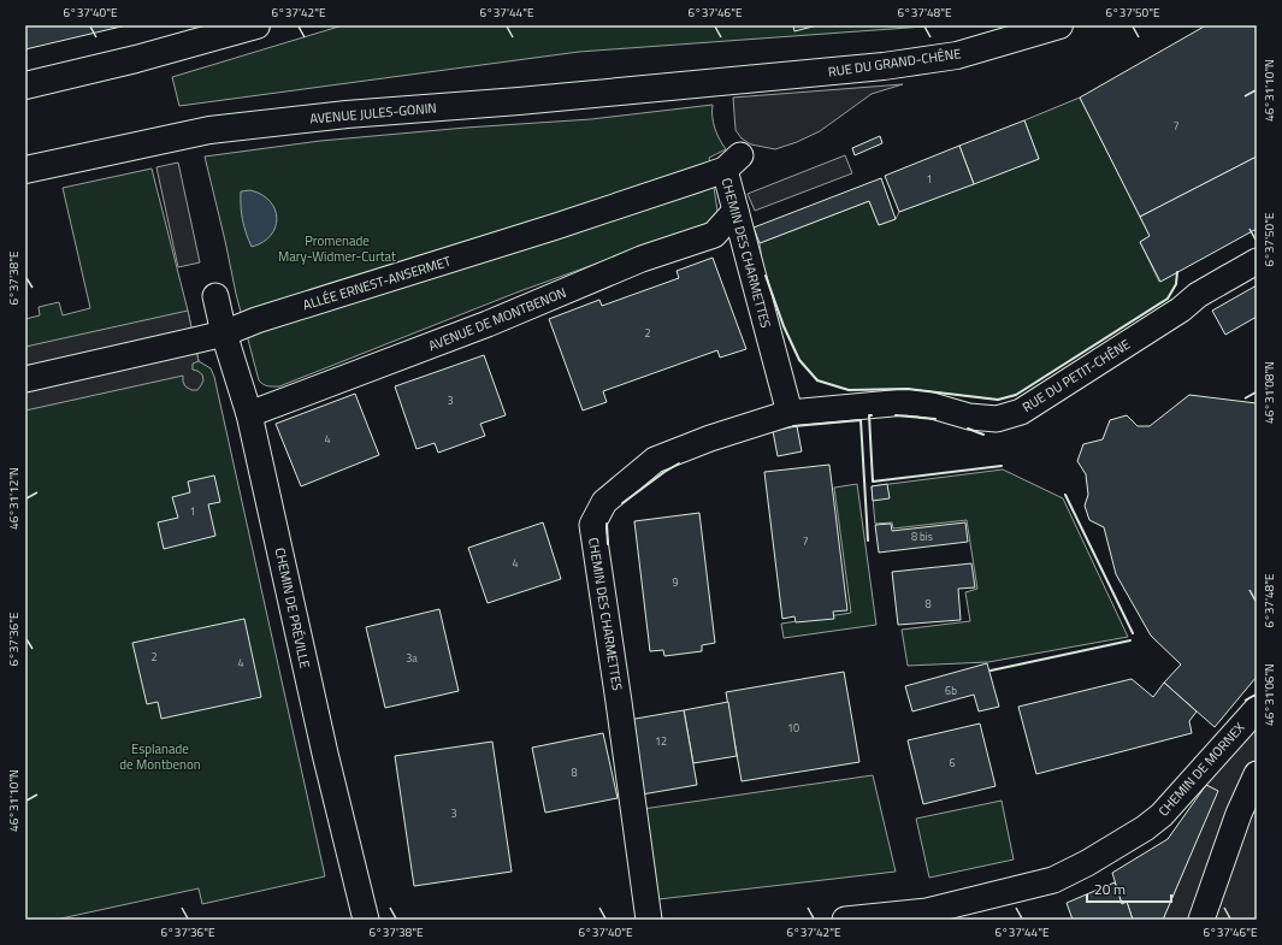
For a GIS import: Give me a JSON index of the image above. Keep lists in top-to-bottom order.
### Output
{
  "streets": {
    "main road": ["RUE DU GRAND-CHÊNE", "AVENUE JULES-GONIN"],
    "street": [
      "CHEMIN DES CHARMETTES",
      "ALLÉE ERNEST-ANSERMET",
      "AVENUE DE MONTBENON",
      "RUE DU PETIT-CHÊNE",
      "CHEMIN DE PRÉVILLE",
      "CHEMIN DE MORNEX"
    ]
  },
  "crossings": [
    ["RUE DU GRAND-CHÊNE", "AVENUE JULES-GONIN"],
    ["CHEMIN DES CHARMETTES", "ALLÉE ERNEST-ANSERMET"],
    ["CHEMIN DES CHARMETTES", "AVENUE DE MONTBENON"],
    ["CHEMIN DES CHARMETTES", "RUE DU PETIT-CHÊNE"],
    ["ALLÉE ERNEST-ANSERMET", "CHEMIN DE PRÉVILLE"],
    ["AVENUE DE MONTBENON", "CHEMIN DE PRÉVILLE"]
  ],
  "parks": ["Promenade Mary-Widmer-Curtat", "Esplanade de Montbenon"],
  "house_numbers": [
    "7",
    "1",
    "2",
    "3",
    "4",
    "1",
    "8 bis",
    "7",
    "4",
    "9",
    "8",
    "2",
    "3a",
    "4",
    "6b",
    "10",
    "12",
    "6",
    "8",
    "3"
  ],
  "scale_bar": "20 m",
  "coordinates": [
    "6°37'40\"E",
    "6°37'42\"E",
    "6°37'44\"E",
    "6°37'46\"E",
    "6°37'48\"E",
    "6°37'50\"E",
    "46°31'10\"N",
    "6°37'38\"E",
    "46°31'08\"N",
    "46°31'12\"N",
    "6°37'36\"E",
    "46°31'06\"N"
  ]
}
